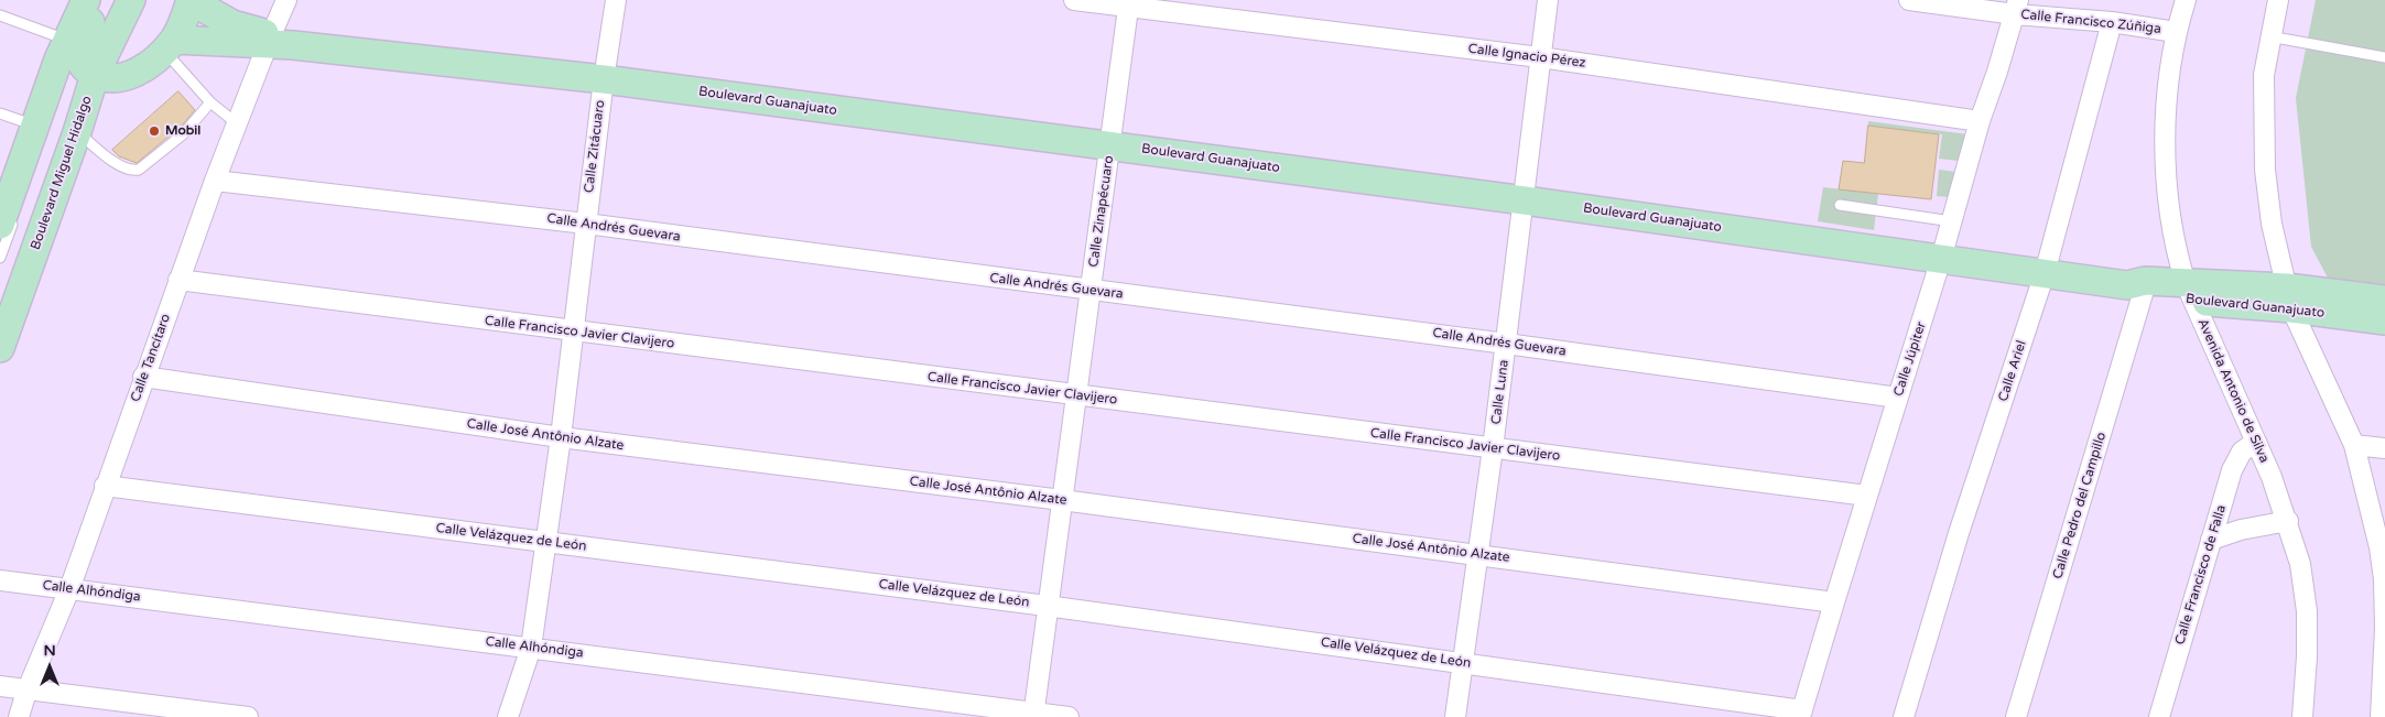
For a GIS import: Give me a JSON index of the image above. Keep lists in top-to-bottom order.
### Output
{
  "streets": {
    "street": [
      "Calle Francisco Zúñiga",
      "Calle Ignacio Pérez",
      "Boulevard Guanajuato",
      "Calle Zitácuaro",
      "Boulevard Miguel Hidalgo",
      "Calle Zinapécuaro",
      "Calle Andrés Guevara",
      "Calle Francisco Javier Clavijero",
      "Calle Tancítaro",
      "Calle Júpiter",
      "Calle Ariel",
      "Avenida Antonio de Silva",
      "Calle Luna",
      "Calle José Antônio Alzate",
      "Calle Pedro del Campillo",
      "Calle Velázquez de León",
      "Calle Francisco de Falla",
      "Calle Alhóndiga"
    ]
  },
  "crossings": [
    ["Calle Francisco Zúñiga", "Calle Júpiter"],
    ["Calle Francisco Zúñiga", "Calle Ariel"],
    ["Calle Francisco Zúñiga", "Avenida Antonio de Silva"],
    ["Calle Ignacio Pérez", "Calle Zinapécuaro"],
    ["Calle Ignacio Pérez", "Calle Júpiter"],
    ["Calle Ignacio Pérez", "Calle Luna"],
    ["Boulevard Guanajuato", "Calle Zitácuaro"],
    ["Boulevard Guanajuato", "Boulevard Miguel Hidalgo"],
    ["Boulevard Guanajuato", "Calle Zinapécuaro"],
    ["Boulevard Guanajuato", "Calle Tancítaro"],
    ["Boulevard Guanajuato", "Calle Júpiter"],
    ["Boulevard Guanajuato", "Calle Ariel"],
    ["Boulevard Guanajuato", "Avenida Antonio de Silva"],
    ["Boulevard Guanajuato", "Calle Luna"],
    ["Boulevard Guanajuato", "Calle Pedro del Campillo"],
    ["Calle Zitácuaro", "Calle Andrés Guevara"],
    ["Calle Zitácuaro", "Calle Francisco Javier Clavijero"],
    ["Calle Zitácuaro", "Calle José Antônio Alzate"],
    ["Calle Zitácuaro", "Calle Velázquez de León"],
    ["Calle Zitácuaro", "Calle Alhóndiga"],
    ["Calle Zinapécuaro", "Calle Andrés Guevara"],
    ["Calle Zinapécuaro", "Calle Francisco Javier Clavijero"],
    ["Calle Zinapécuaro", "Calle José Antônio Alzate"],
    ["Calle Zinapécuaro", "Calle Velázquez de León"],
    ["Calle Zinapécuaro", "Calle Alhóndiga"],
    ["Calle Andrés Guevara", "Calle Tancítaro"],
    ["Calle Andrés Guevara", "Calle Júpiter"],
    ["Calle Andrés Guevara", "Calle Luna"],
    ["Calle Francisco Javier Clavijero", "Calle Tancítaro"],
    ["Calle Francisco Javier Clavijero", "Calle Júpiter"],
    ["Calle Francisco Javier Clavijero", "Calle Luna"],
    ["Calle Tancítaro", "Calle José Antônio Alzate"],
    ["Calle Tancítaro", "Calle Velázquez de León"],
    ["Calle Tancítaro", "Calle Alhóndiga"],
    ["Calle Júpiter", "Calle José Antônio Alzate"],
    ["Calle Júpiter", "Calle Velázquez de León"],
    ["Avenida Antonio de Silva", "Calle Francisco de Falla"],
    ["Calle Luna", "Calle José Antônio Alzate"],
    ["Calle Luna", "Calle Velázquez de León"]
  ],
  "places": ["Mobil"],
  "north": "top"
}
